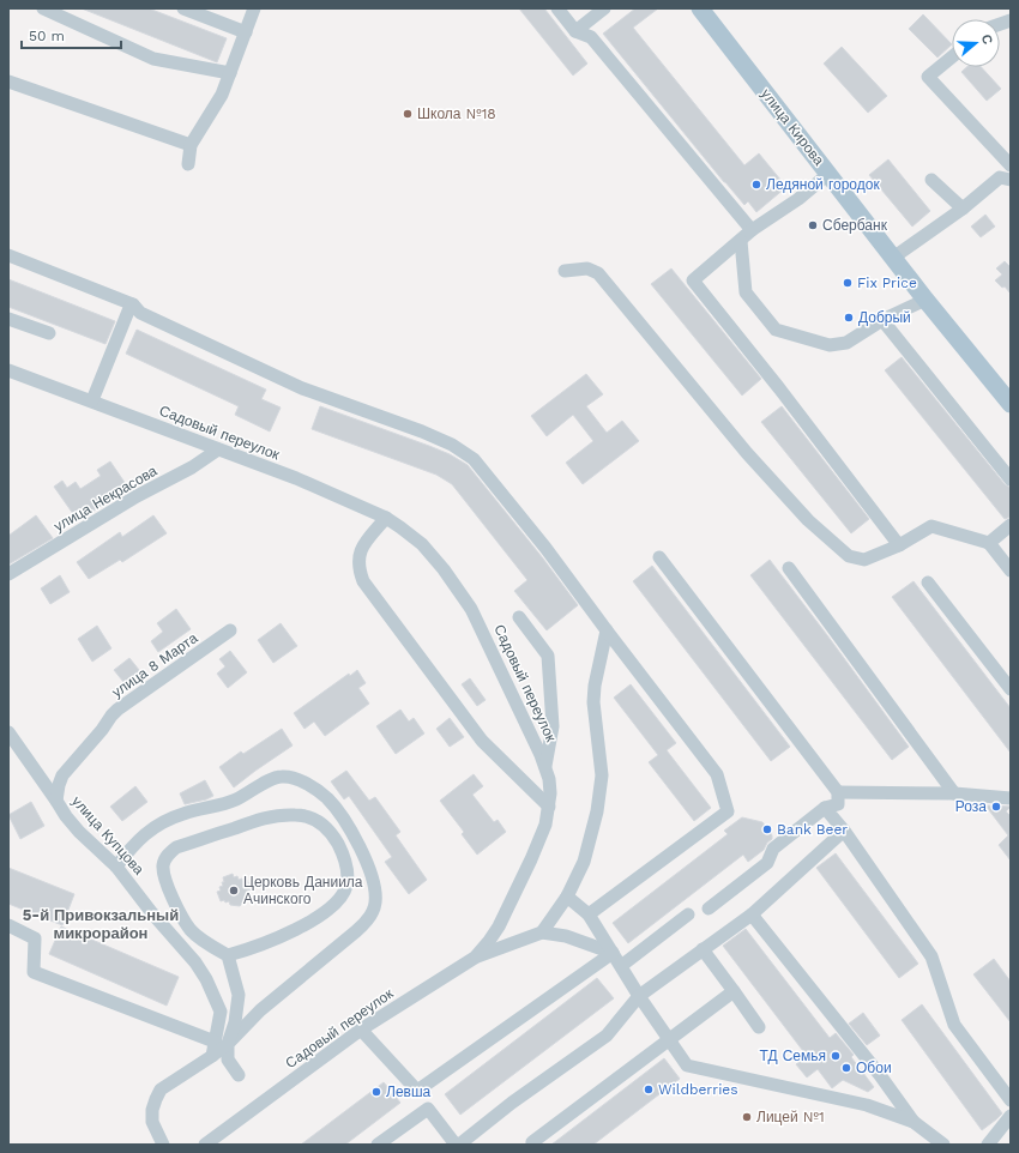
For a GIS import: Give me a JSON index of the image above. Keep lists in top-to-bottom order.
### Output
{
  "streets": {
    "main road": ["улица Кирова"],
    "street": [
      "Садовый переулок",
      "улица Некрасова",
      "улица 8 Марта",
      "улица Купцова"
    ]
  },
  "crossings": [
    ["Садовый переулок", "улица Некрасова"],
    ["улица 8 Марта", "улица Купцова"]
  ],
  "districts": ["5-й Привокзальный микрорайон"],
  "places": [
    "Школа №18",
    "Ледяной городок",
    "Сбербанк",
    "Fix Price",
    "Добрый",
    "Роза",
    "Bank Beer",
    "Церковь Даниила Ачинского",
    "ТД Семья",
    "Обои",
    "Wildberries",
    "Левша",
    "Лицей №1"
  ],
  "scale_bar": "50 m",
  "north": "right"
}
